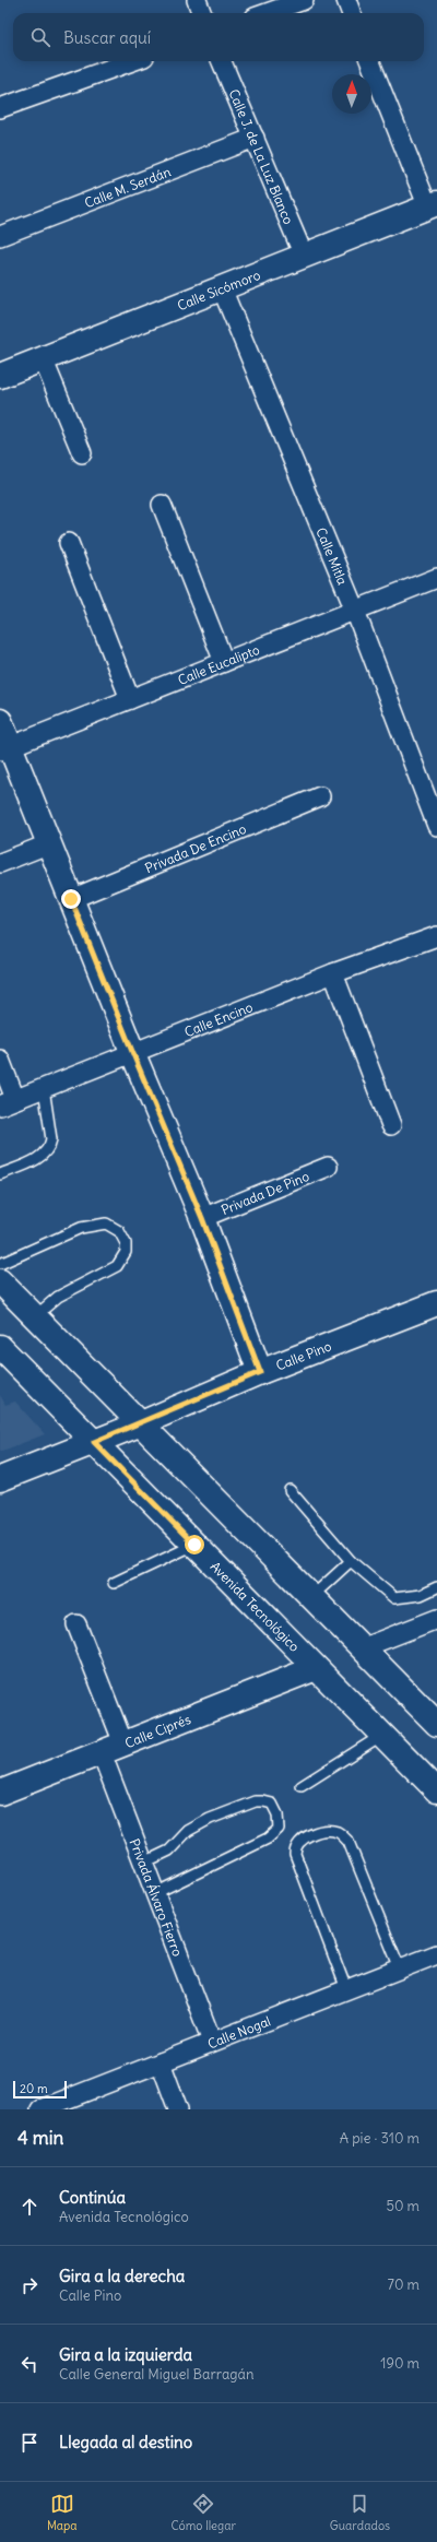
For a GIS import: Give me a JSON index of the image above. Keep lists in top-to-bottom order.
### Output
{
  "streets": {
    "main road": [
      "Calle Sicómoro",
      "Calle Pino",
      "Avenida Tecnológico",
      "Calle Ciprés"
    ],
    "street": [
      "Calle J. de La Luz Blanco",
      "Calle M. Serdán",
      "Calle Mitla",
      "Calle Eucalipto",
      "Privada De Encino",
      "Calle Encino",
      "Privada De Pino",
      "Privada Álvaro Fierro",
      "Calle Nogal"
    ]
  },
  "crossings": [
    ["Calle J. de La Luz Blanco", "Calle M. Serdán"],
    ["Calle J. de La Luz Blanco", "Calle Sicómoro"],
    ["Calle Sicómoro", "Calle Mitla"],
    ["Calle Mitla", "Calle Eucalipto"],
    ["Calle Pino", "Avenida Tecnológico"],
    ["Avenida Tecnológico", "Calle Ciprés"],
    ["Calle Ciprés", "Privada Álvaro Fierro"],
    ["Privada Álvaro Fierro", "Calle Nogal"]
  ],
  "scale_bar": "20 m",
  "north": "top",
  "page": {
    "search": "Buscar aquí",
    "scale": "20 m",
    "heading": ["4 min", "A pie · 310 m"],
    "list": [
      ["Continúa", "Avenida Tecnológico", "50 m"],
      ["Gira a la derecha", "Calle Pino", "70 m"],
      ["Gira a la izquierda", "Calle General Miguel Barragán", "190 m"],
      "Llegada al destino"
    ],
    "nav": ["Mapa", "Cómo llegar", "Guardados"]
  }
}
